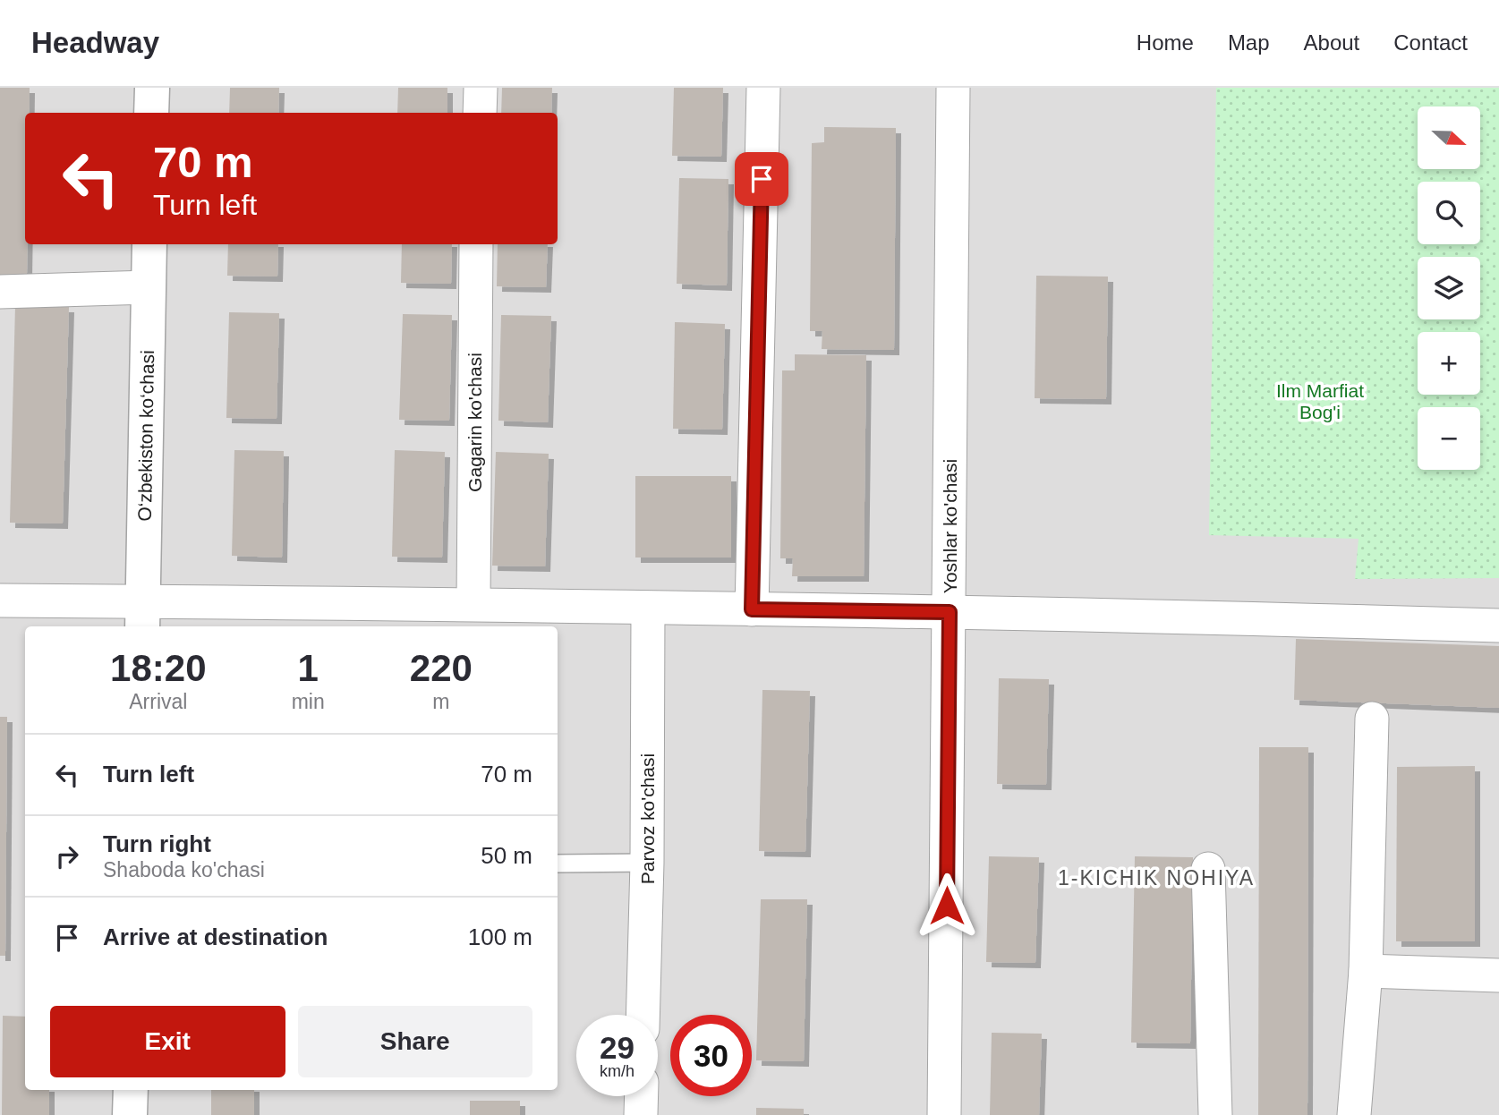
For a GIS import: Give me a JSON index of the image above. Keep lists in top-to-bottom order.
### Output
{
  "streets": {
    "street": [
      "Gagarin ko'chasi",
      "O‘zbekiston ko‘chasi",
      "Yoshlar ko'chasi",
      "Parvoz ko'chasi"
    ]
  },
  "districts": ["1-KICHIK NOHIYA"],
  "parks": ["Ilm Marfiat Bog'i"],
  "north": "right",
  "page": {
    "header": "Headway",
    "nav": [
      "Home",
      "Map",
      "About",
      "Contact"
    ],
    "map_buttons": ["+", "−"],
    "turn": ["70 m", "Turn left"],
    "eta": [
      "18:20",
      "Arrival",
      "1",
      "min",
      "220",
      "m"
    ],
    "list": [
      {
        "name": "Turn left",
        "value": "70 m"
      },
      {
        "name": "Turn right",
        "note": "Shaboda ko'chasi",
        "value": "50 m"
      },
      {
        "name": "Arrive at destination",
        "value": "100 m"
      }
    ],
    "buttons": ["Exit", "Share"],
    "speed": "29 km/h",
    "limit": "30"
  }
}
